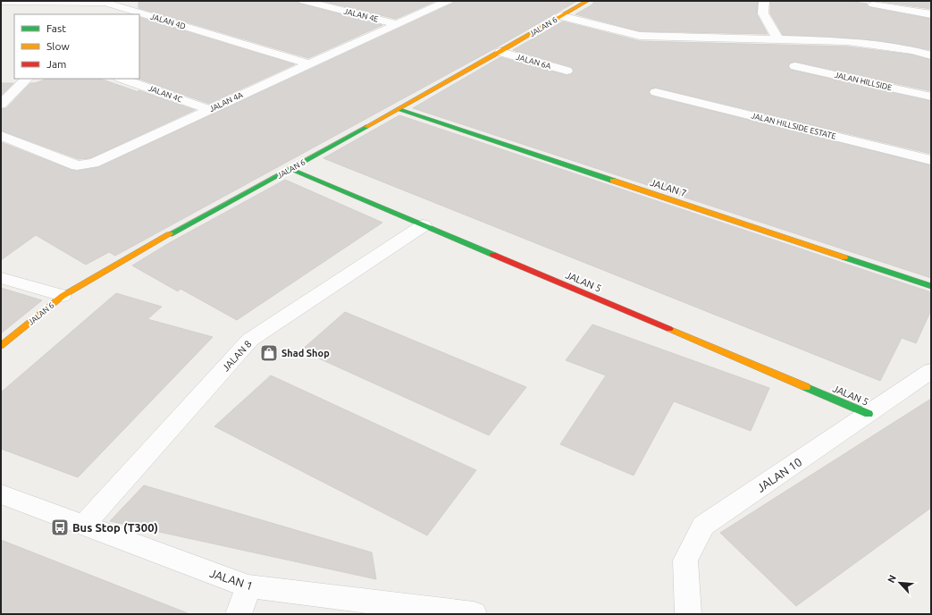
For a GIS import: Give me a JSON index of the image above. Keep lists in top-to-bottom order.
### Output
{
  "streets": {
    "street": [
      "JALAN 4E",
      "JALAN 4D",
      "JALAN 6",
      "JALAN 6A",
      "JALAN HILLSIDE",
      "JALAN 4C",
      "JALAN 4A",
      "JALAN HILLSIDE ESTATE",
      "JALAN 7",
      "JALAN 5",
      "JALAN 8",
      "JALAN 10",
      "JALAN 1"
    ]
  },
  "crossings": [
    ["JALAN 4E", "JALAN 4A"],
    ["JALAN 4D", "JALAN 4A"],
    ["JALAN 6", "JALAN 6A"],
    ["JALAN 6", "JALAN 7"],
    ["JALAN 6", "JALAN 5"],
    ["JALAN 4C", "JALAN 4A"],
    ["JALAN 5", "JALAN 8"],
    ["JALAN 5", "JALAN 10"],
    ["JALAN 8", "JALAN 1"]
  ],
  "places": {
    "shop": ["Shad Shop"],
    "bus stop": ["Bus Stop (T300)"]
  },
  "legend": ["Fast", "Slow", "Jam"],
  "north": "top left"
}
